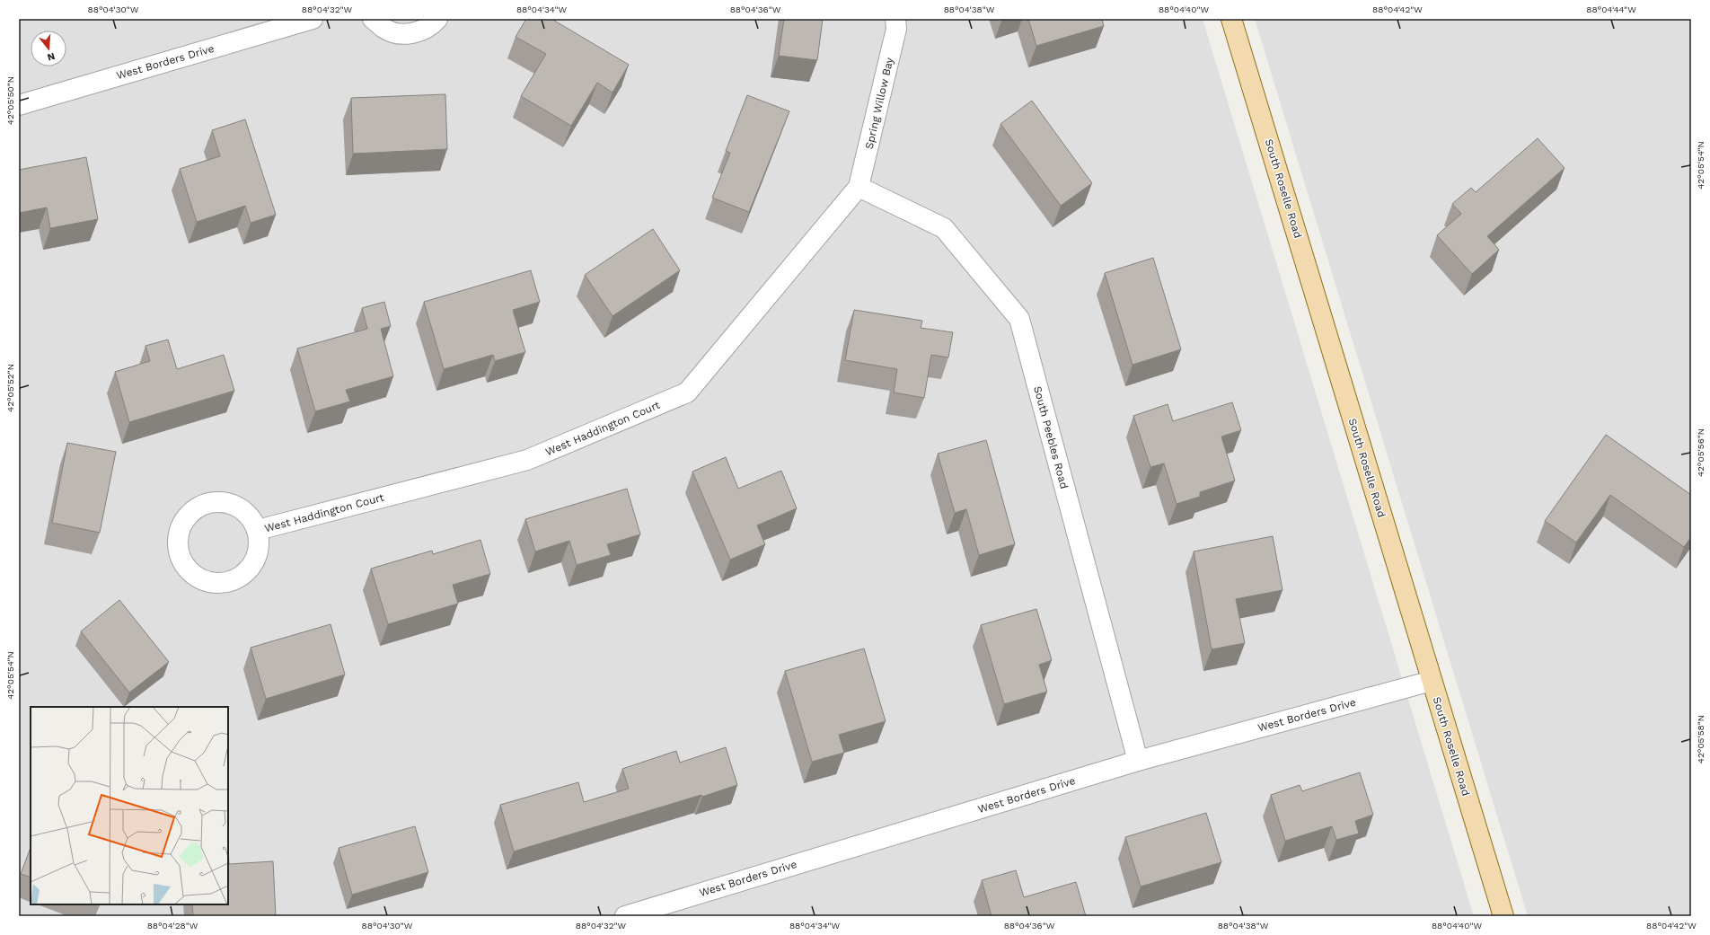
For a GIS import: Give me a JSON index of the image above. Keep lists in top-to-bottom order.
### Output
{
  "streets": {
    "main road": ["South Roselle Road"],
    "street": [
      "West Borders Drive",
      "Spring Willow Bay",
      "West Haddington Court",
      "South Peebles Road"
    ]
  },
  "crossings": [
    ["West Borders Drive", "South Roselle Road"],
    ["West Borders Drive", "South Peebles Road"],
    ["Spring Willow Bay", "West Haddington Court"],
    ["Spring Willow Bay", "South Peebles Road"],
    ["West Haddington Court", "South Peebles Road"]
  ],
  "north": "bottom",
  "coordinates": [
    "88°04'30\"W",
    "88°04'32\"W",
    "88°04'34\"W",
    "88°04'36\"W",
    "88°04'38\"W",
    "88°04'40\"W",
    "88°04'42\"W",
    "88°04'44\"W",
    "42°05'50\"N",
    "42°05'54\"N",
    "42°05'52\"N",
    "42°05'56\"N",
    "42°05'58\"N",
    "88°04'28\"W"
  ]
}
